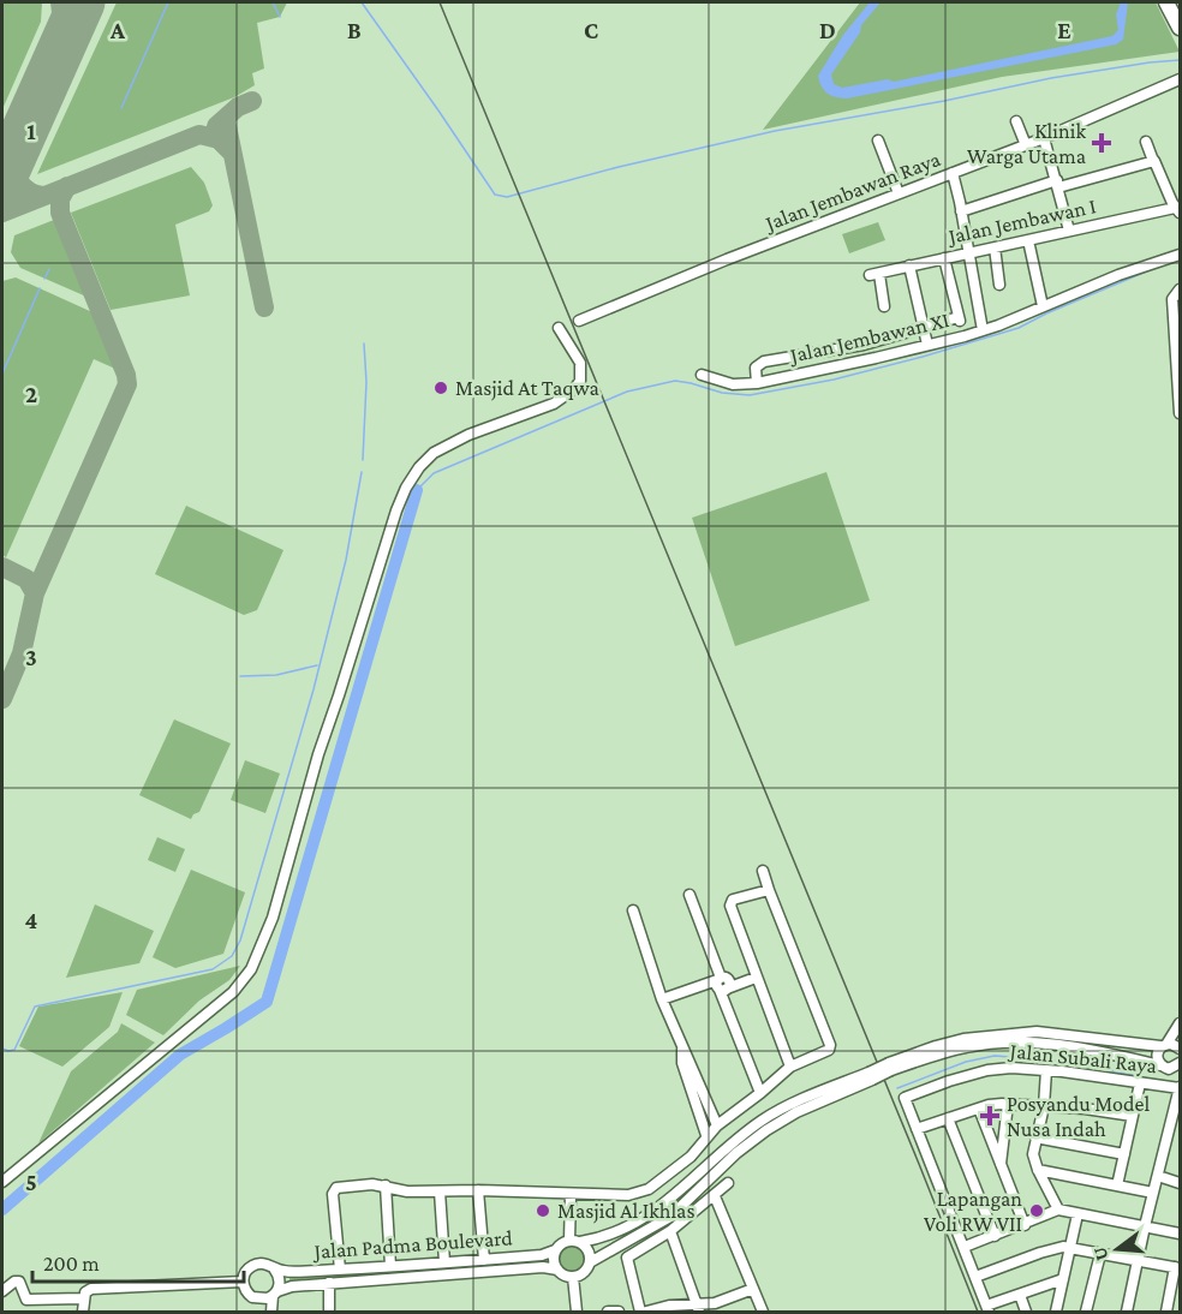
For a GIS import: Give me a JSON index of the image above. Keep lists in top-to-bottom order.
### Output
{
  "streets": {
    "street": [
      "Jalan Jembawan Raya",
      "Jalan Jembawan I",
      "Jalan Jembawan XI",
      "Jalan Subali Raya",
      "Jalan Padma Boulevard"
    ]
  },
  "places": {
    "health": ["Klinik Warga Utama", "Posyandu Model Nusa Indah"],
    "other": ["Masjid At Taqwa", "Masjid Al Ikhlas", "Lapangan Voli RW VII"]
  },
  "scale_bar": "200 m",
  "north": "left",
  "grid": {
    "columns": [
      "A",
      "B",
      "C",
      "D",
      "E"
    ],
    "rows": [
      "1",
      "2",
      "3",
      "4",
      "5"
    ]
  }
}
